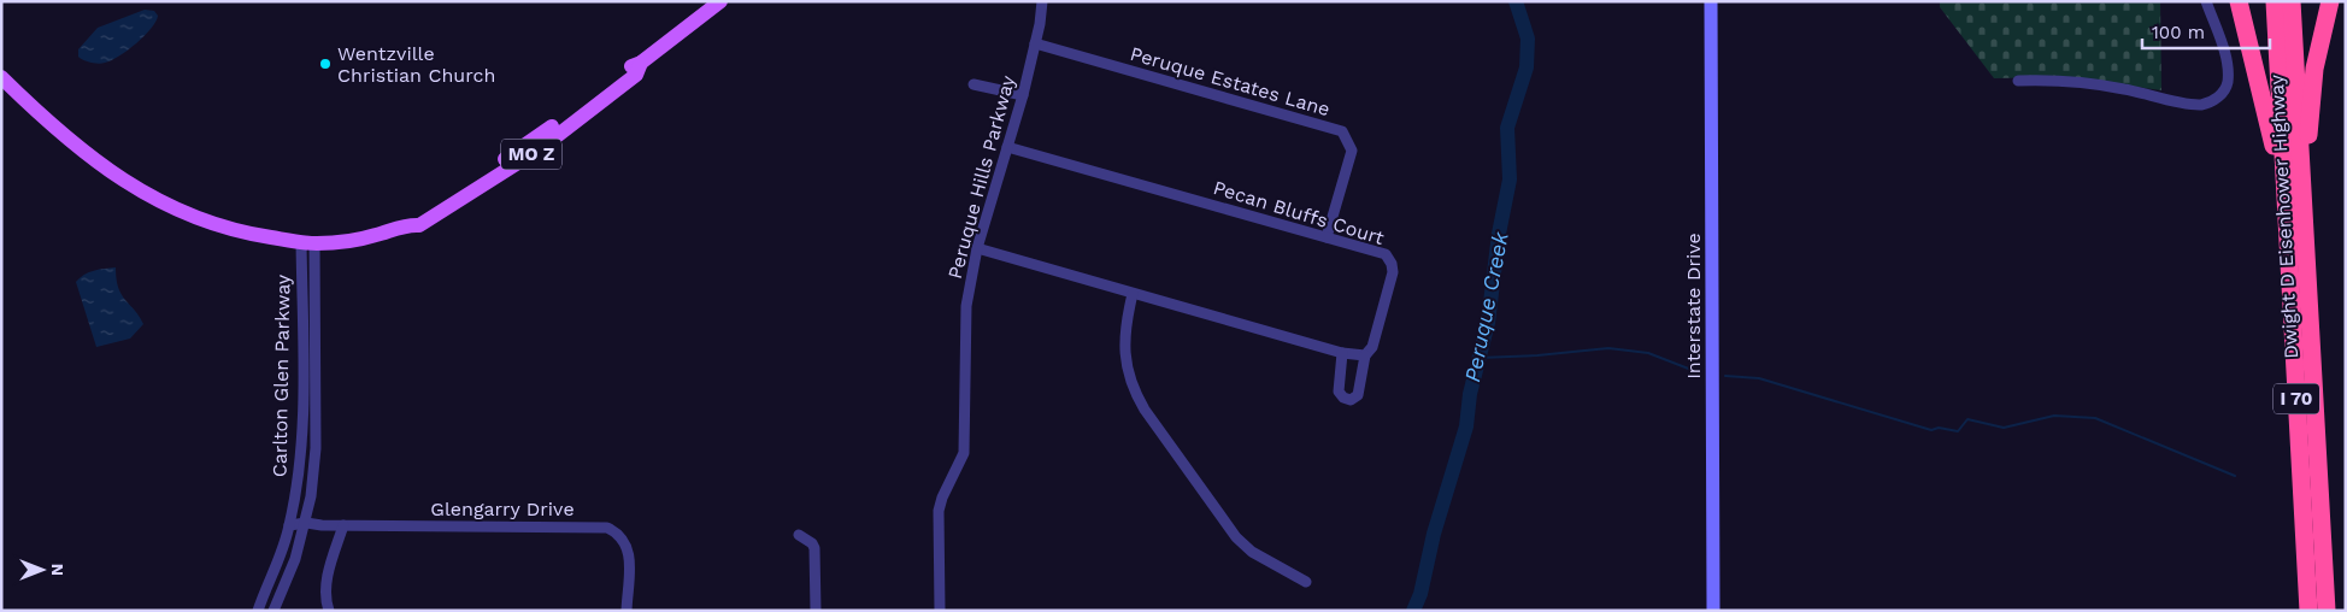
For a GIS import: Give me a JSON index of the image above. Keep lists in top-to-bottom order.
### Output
{
  "streets": {
    "highway": ["Dwight D Eisenhower Highway", "I 70"],
    "main road": ["MO Z", "Interstate Drive"],
    "street": [
      "Peruque Estates Lane",
      "Peruque Hills Parkway",
      "Pecan Bluffs Court",
      "Carlton Glen Parkway",
      "Glengarry Drive"
    ]
  },
  "crossings": [
    ["Peruque Estates Lane", "Peruque Hills Parkway"],
    ["Peruque Estates Lane", "Pecan Bluffs Court"],
    ["MO Z", "Carlton Glen Parkway"],
    ["Peruque Hills Parkway", "Pecan Bluffs Court"],
    ["Carlton Glen Parkway", "Glengarry Drive"]
  ],
  "water": ["Peruque Creek"],
  "places": ["Wentzville Christian Church"],
  "scale_bar": "100 m",
  "north": "right"
}
